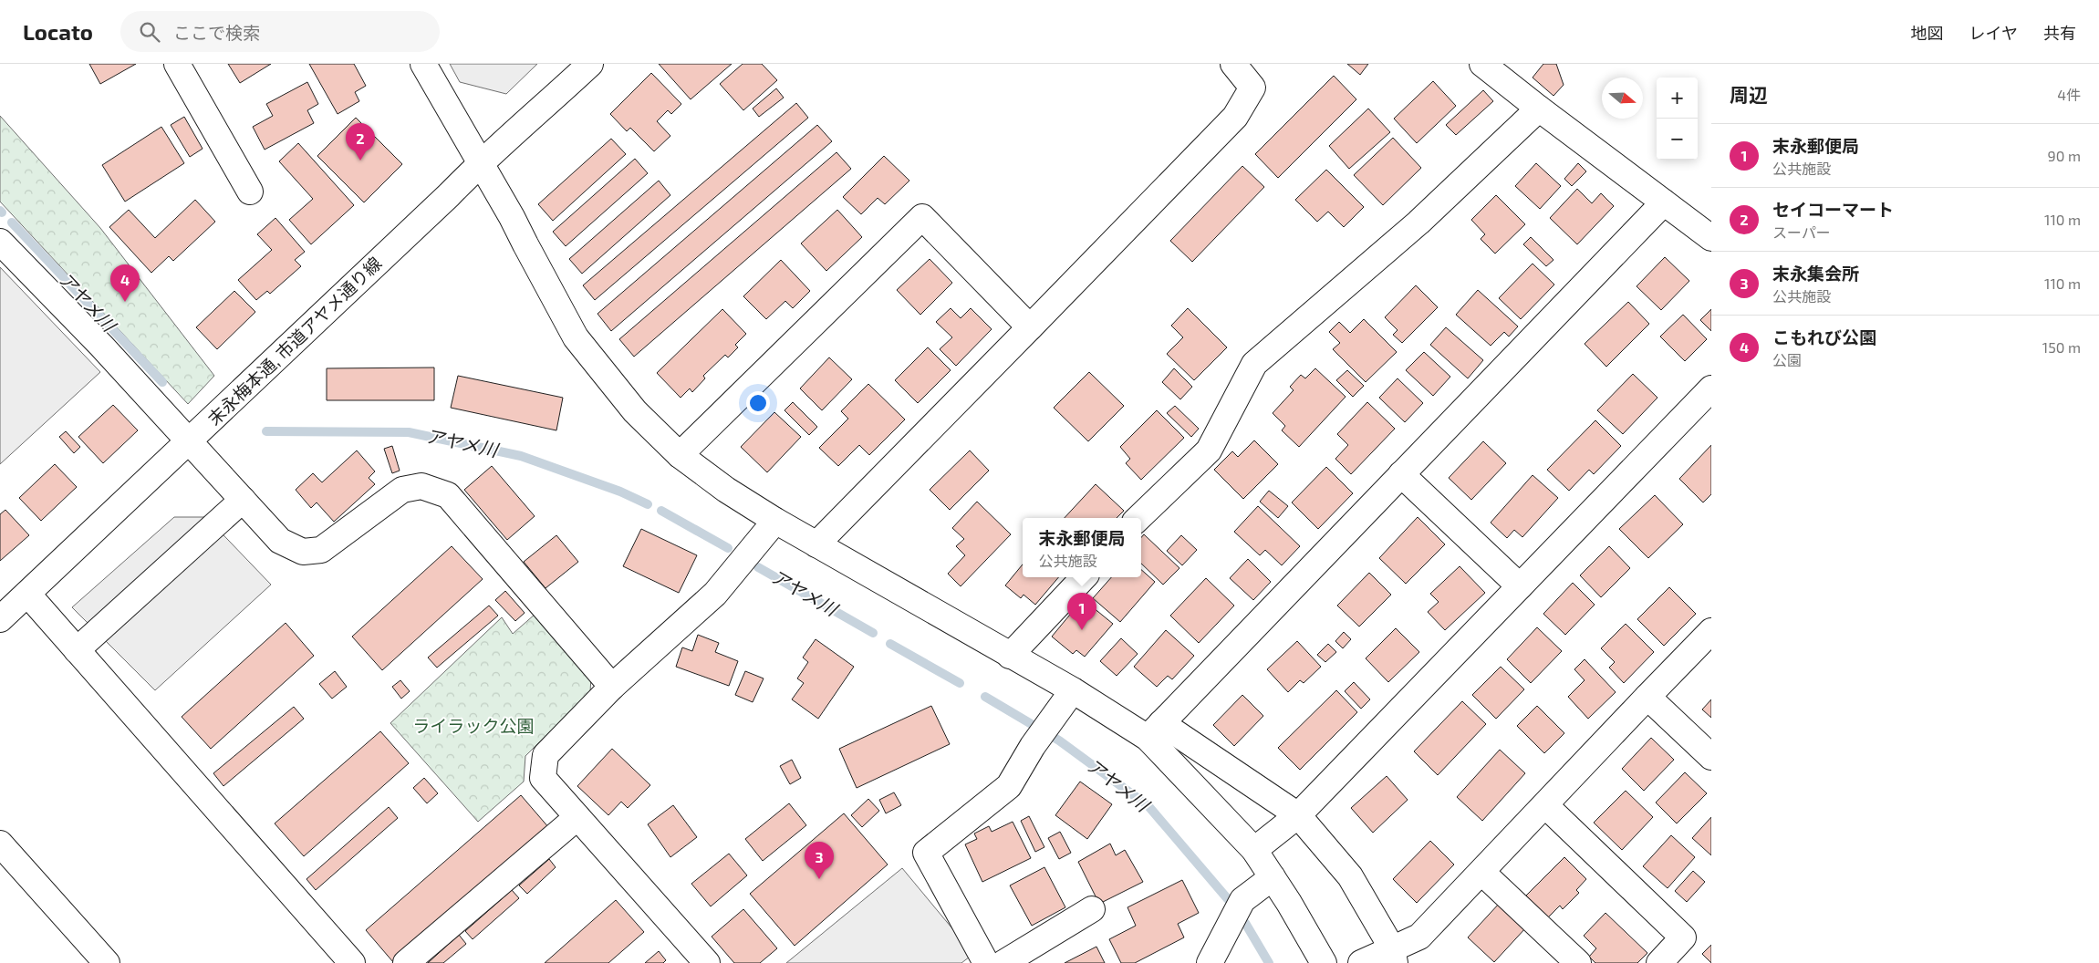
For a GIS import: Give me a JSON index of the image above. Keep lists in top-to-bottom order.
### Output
{
  "streets": {
    "street": ["末永梅本通, 市道アヤメ通り線"]
  },
  "water": ["アヤメ川"],
  "parks": ["ライラック公園"],
  "north": "right",
  "page": {
    "header": "Locato",
    "search": "ここで検索",
    "nav": ["地図", "レイヤ", "共有"],
    "heading": ["周辺", "4件"],
    "map_buttons": ["+", "−"],
    "pins": [
      "2",
      "4",
      "1",
      "3"
    ],
    "list": [
      {
        "mark": "1",
        "name": "末永郵便局",
        "note": "公共施設",
        "value": "90 m"
      },
      {
        "mark": "2",
        "name": "セイコーマート",
        "note": "スーパー",
        "value": "110 m"
      },
      {
        "mark": "3",
        "name": "末永集会所",
        "note": "公共施設",
        "value": "110 m"
      },
      {
        "mark": "4",
        "name": "こもれび公園",
        "note": "公園",
        "value": "150 m"
      }
    ],
    "popup": ["末永郵便局", "公共施設"]
  }
}
